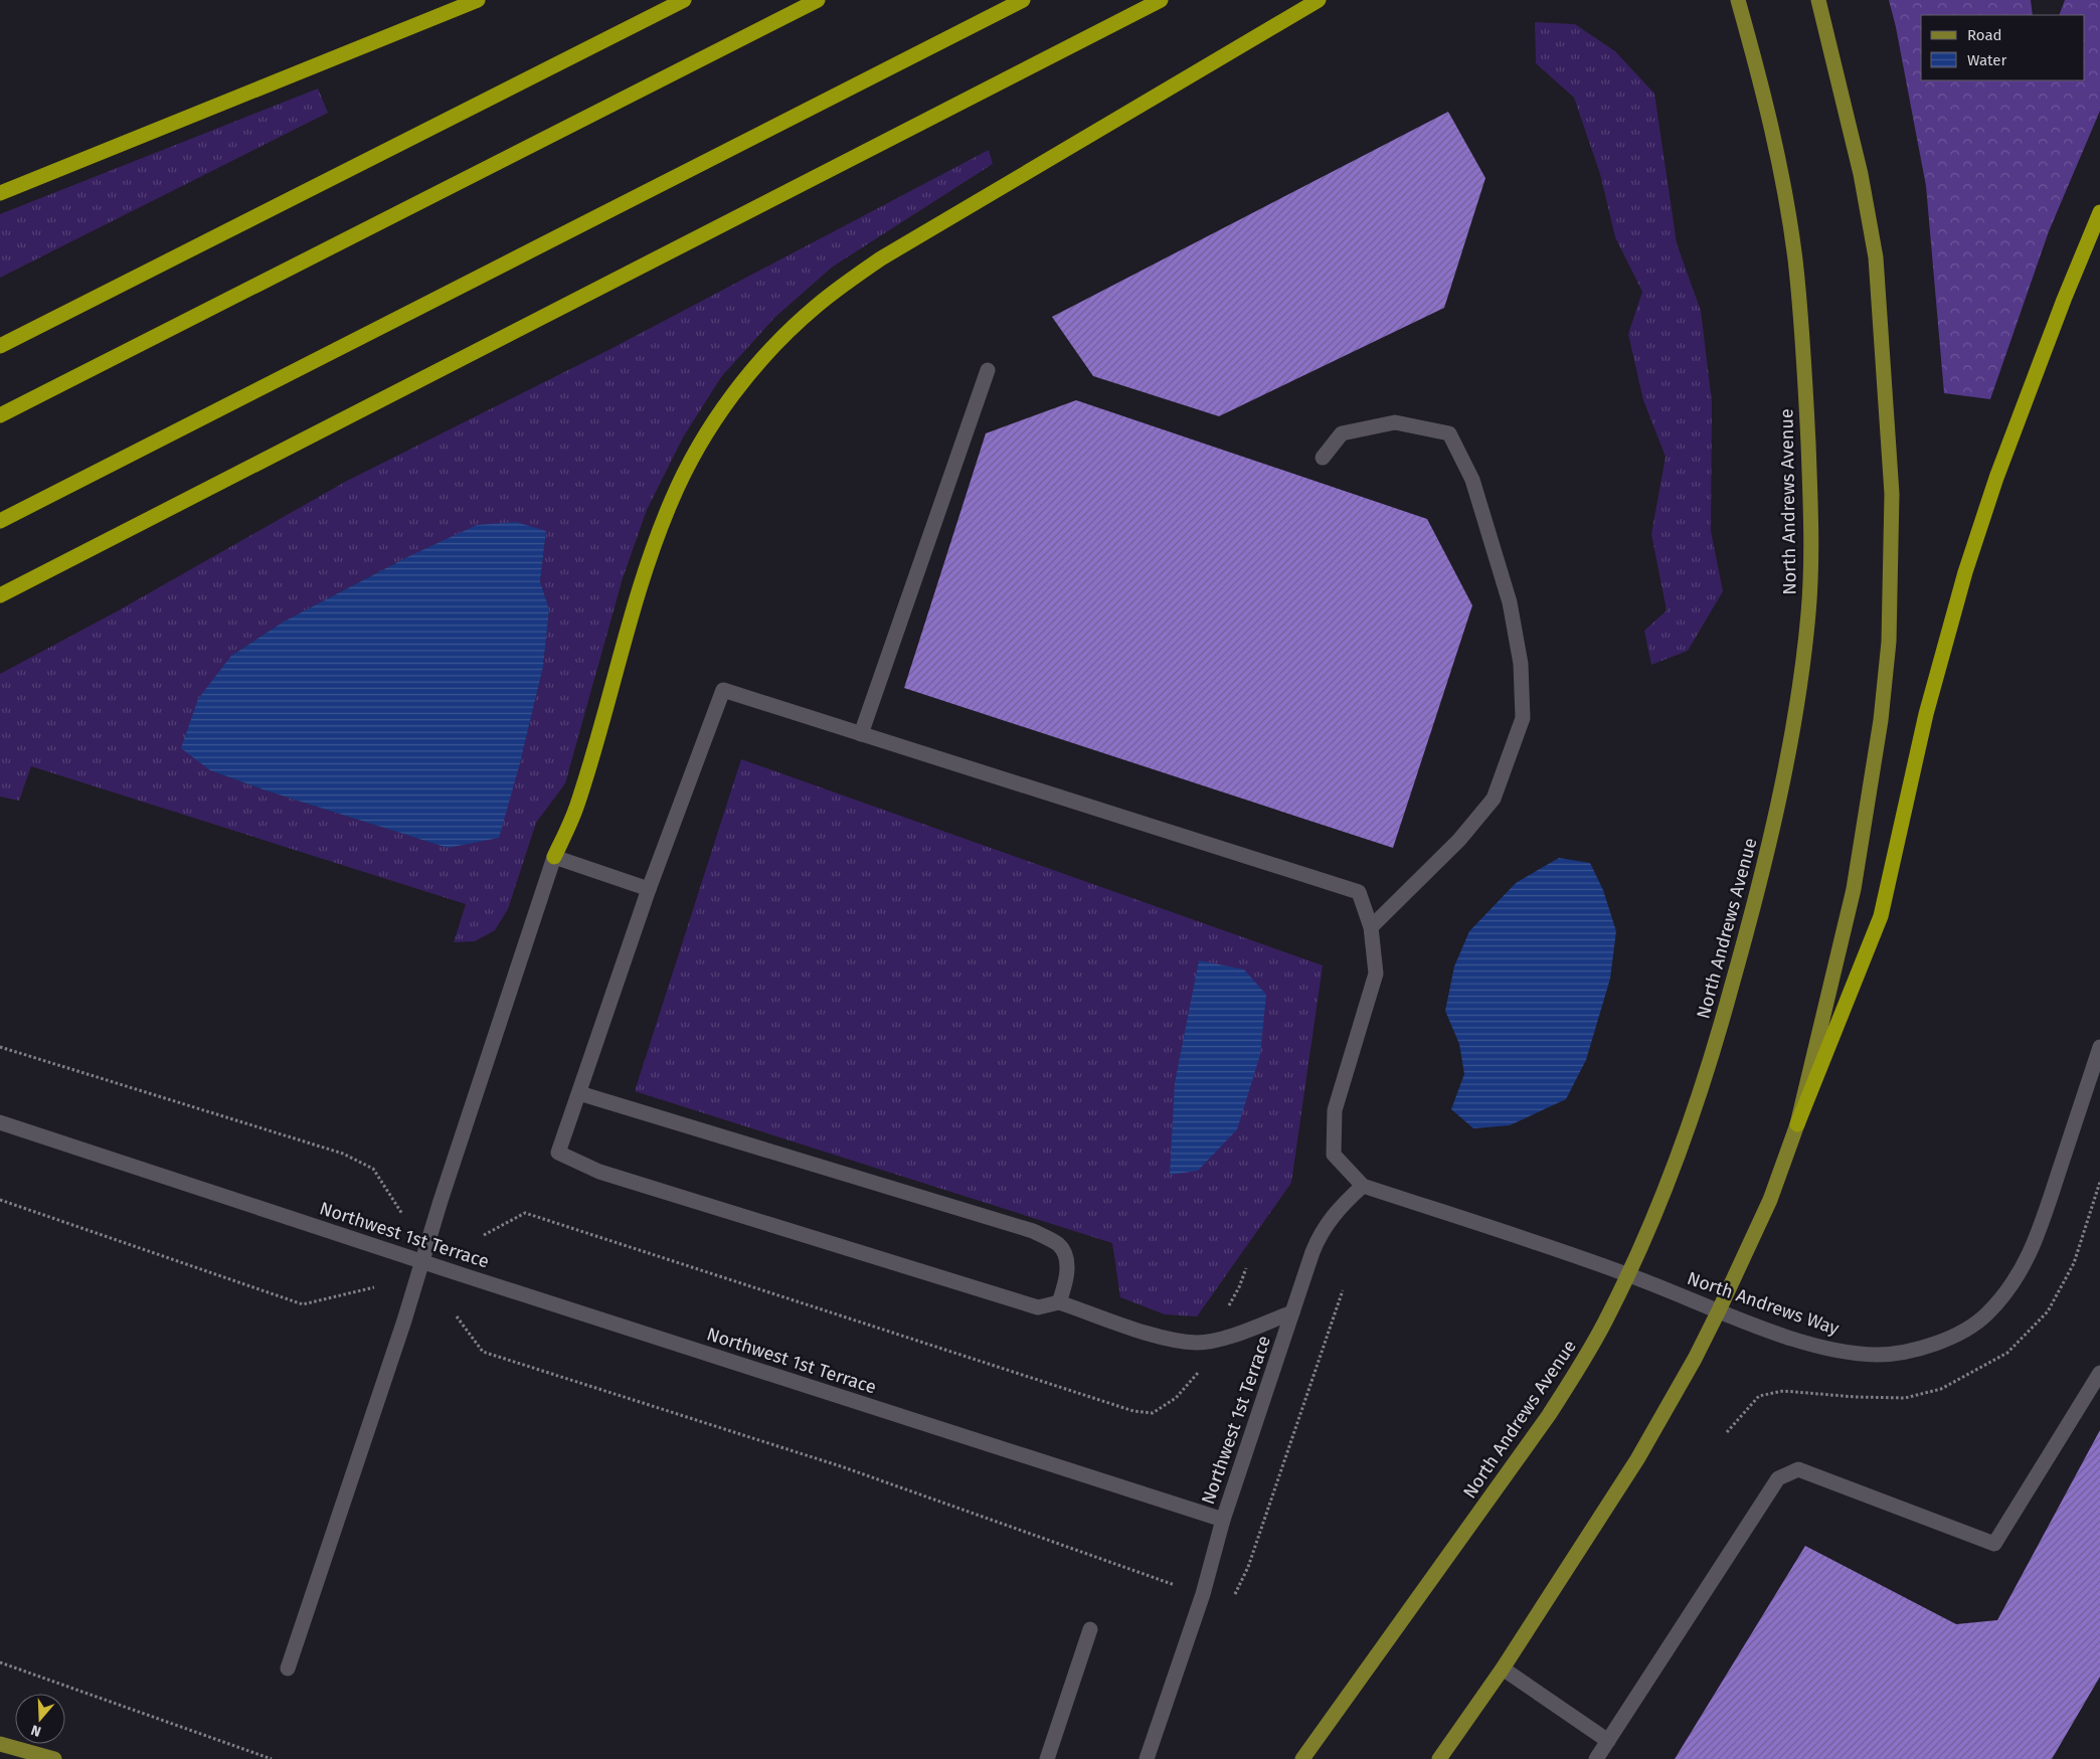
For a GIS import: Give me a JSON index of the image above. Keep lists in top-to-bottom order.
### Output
{
  "streets": {
    "main road": ["North Andrews Avenue"],
    "street": ["Northwest 1st Terrace", "North Andrews Way"]
  },
  "crossings": [
    ["North Andrews Avenue", "North Andrews Way"],
    ["Northwest 1st Terrace", "North Andrews Way"]
  ],
  "legend": ["Road", "Water"],
  "north": "bottom"
}
